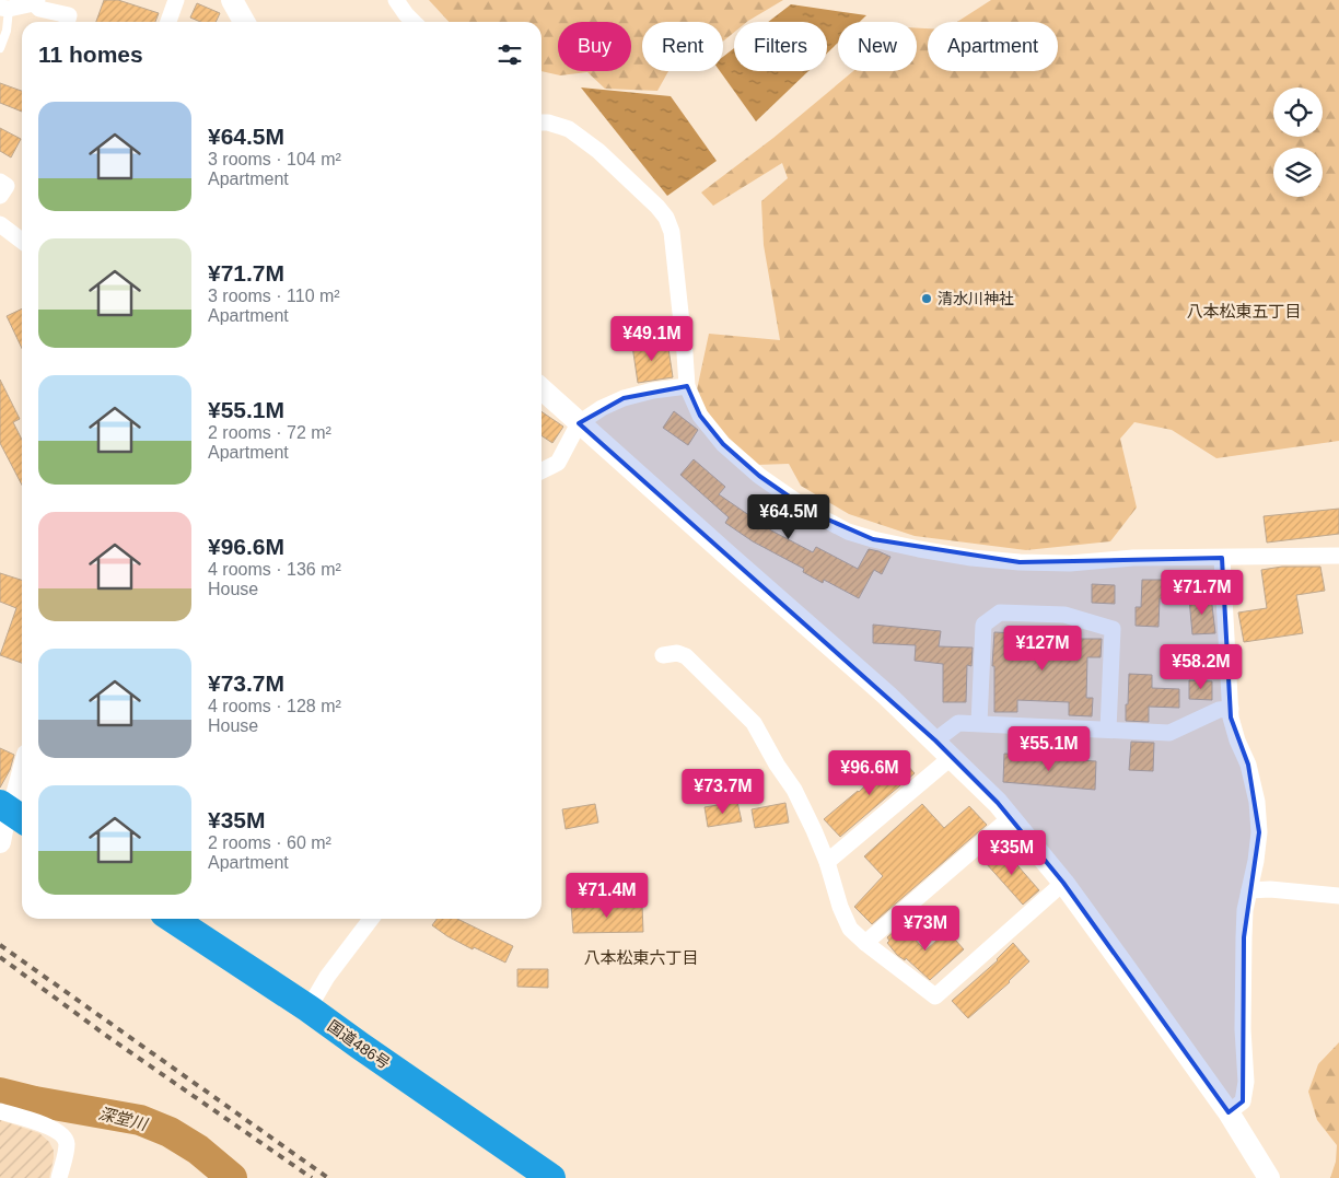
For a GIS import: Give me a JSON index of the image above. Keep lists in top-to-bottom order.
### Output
{
  "streets": {
    "highway": ["国道486号"]
  },
  "districts": ["八本松東五丁目", "八本松東六丁目"],
  "water": ["深堂川"],
  "places": ["清水川神社"],
  "page": {
    "chip": [
      "Buy",
      "Rent",
      "Filters",
      "New",
      "Apartment"
    ],
    "heading": "11 homes",
    "list": [
      {
        "name": "¥64.5M",
        "note": "3 rooms · 104 m² · Apartment"
      },
      {
        "name": "¥71.7M",
        "note": "3 rooms · 110 m² · Apartment"
      },
      {
        "name": "¥55.1M",
        "note": "2 rooms · 72 m² · Apartment"
      },
      {
        "name": "¥96.6M",
        "note": "4 rooms · 136 m² · House"
      },
      {
        "name": "¥73.7M",
        "note": "4 rooms · 128 m² · House"
      },
      {
        "name": "¥35M",
        "note": "2 rooms · 60 m² · Apartment"
      }
    ],
    "price": [
      "¥49.1M",
      "¥64.5M",
      "¥71.7M",
      "¥127M",
      "¥58.2M",
      "¥55.1M",
      "¥96.6M",
      "¥73.7M",
      "¥35M",
      "¥71.4M",
      "¥73M"
    ]
  }
}
